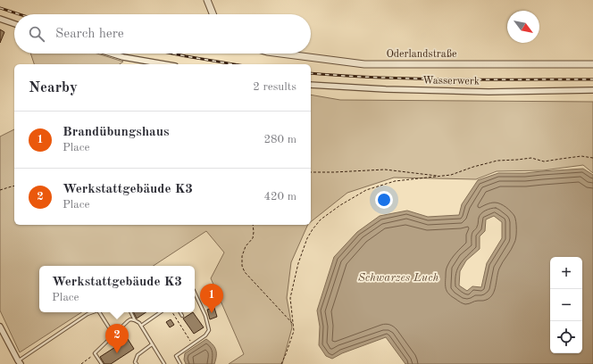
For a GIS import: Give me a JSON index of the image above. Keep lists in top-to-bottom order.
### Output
{
  "streets": {
    "street": ["Oderlandstraße", "Wasserwerk"]
  },
  "water": ["Schwarzes Luch"],
  "north": "bottom right",
  "page": {
    "search": "Search here",
    "heading": ["Nearby", "2 results"],
    "list": [
      {
        "mark": "1",
        "name": "Brandübungshaus",
        "note": "Place",
        "value": "280 m"
      },
      {
        "mark": "2",
        "name": "Werkstattgebäude K3",
        "note": "Place",
        "value": "420 m"
      }
    ],
    "map_buttons": ["+", "−"],
    "popup": ["Werkstattgebäude K3", "Place"],
    "pins": ["1", "2"]
  }
}
